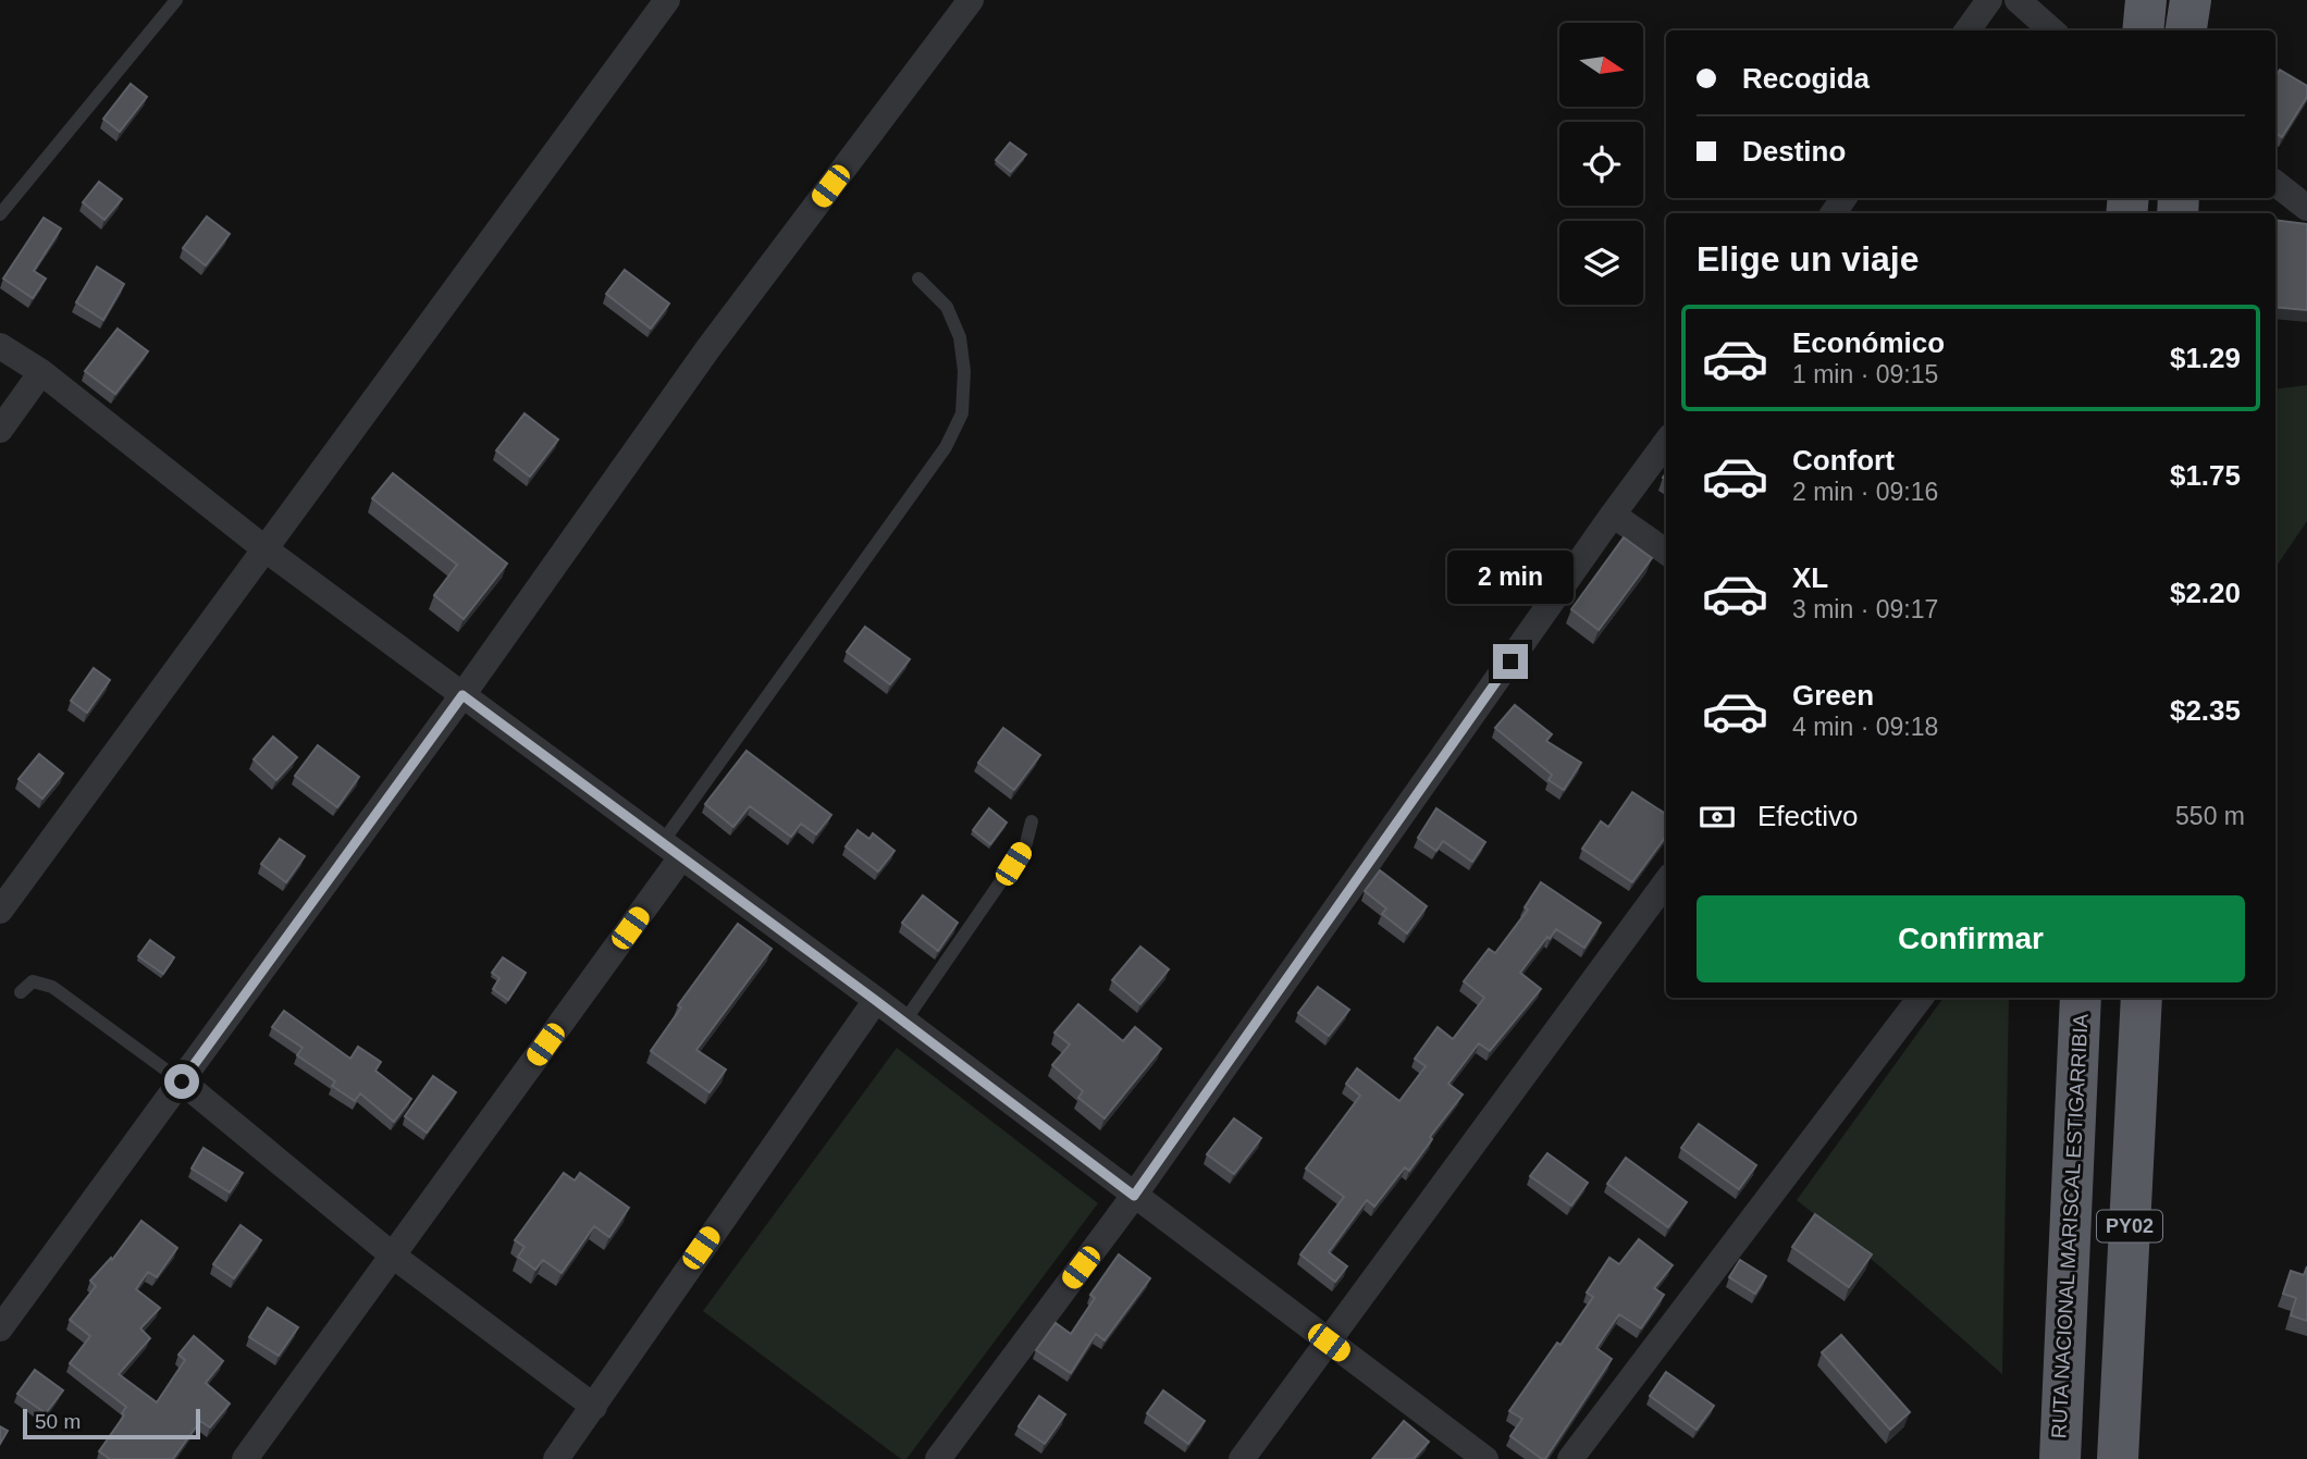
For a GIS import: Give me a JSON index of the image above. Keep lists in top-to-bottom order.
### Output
{
  "streets": {
    "highway": ["RUTA NACIONAL MARISCAL ESTIGARRIBIA", "PY02"]
  },
  "scale_bar": "50 m",
  "north": "right",
  "page": {
    "banner": ["Recogida", "Destino"],
    "heading": "Elige un viaje",
    "list": [
      {
        "name": "Económico",
        "note": "1 min · 09:15",
        "value": "$1.29"
      },
      {
        "name": "Confort",
        "note": "2 min · 09:16",
        "value": "$1.75"
      },
      {
        "name": "XL",
        "note": "3 min · 09:17",
        "value": "$2.20"
      },
      {
        "name": "Green",
        "note": "4 min · 09:18",
        "value": "$2.35"
      }
    ],
    "bubble": "2 min",
    "pay": ["Efectivo", "550 m"],
    "buttons": "Confirmar",
    "scale": "50 m"
  }
}
